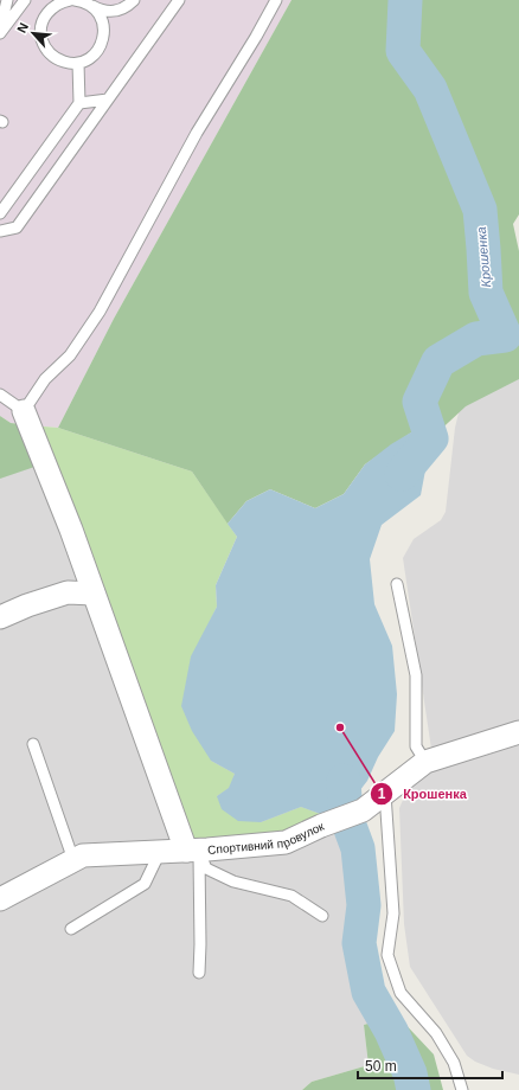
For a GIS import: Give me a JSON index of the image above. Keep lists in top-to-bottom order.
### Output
{
  "streets": {
    "street": ["Спортивний провулок"]
  },
  "water": ["Крошенка"],
  "places": ["Крошенка"],
  "scale_bar": "50 m",
  "north": "top left"
}
